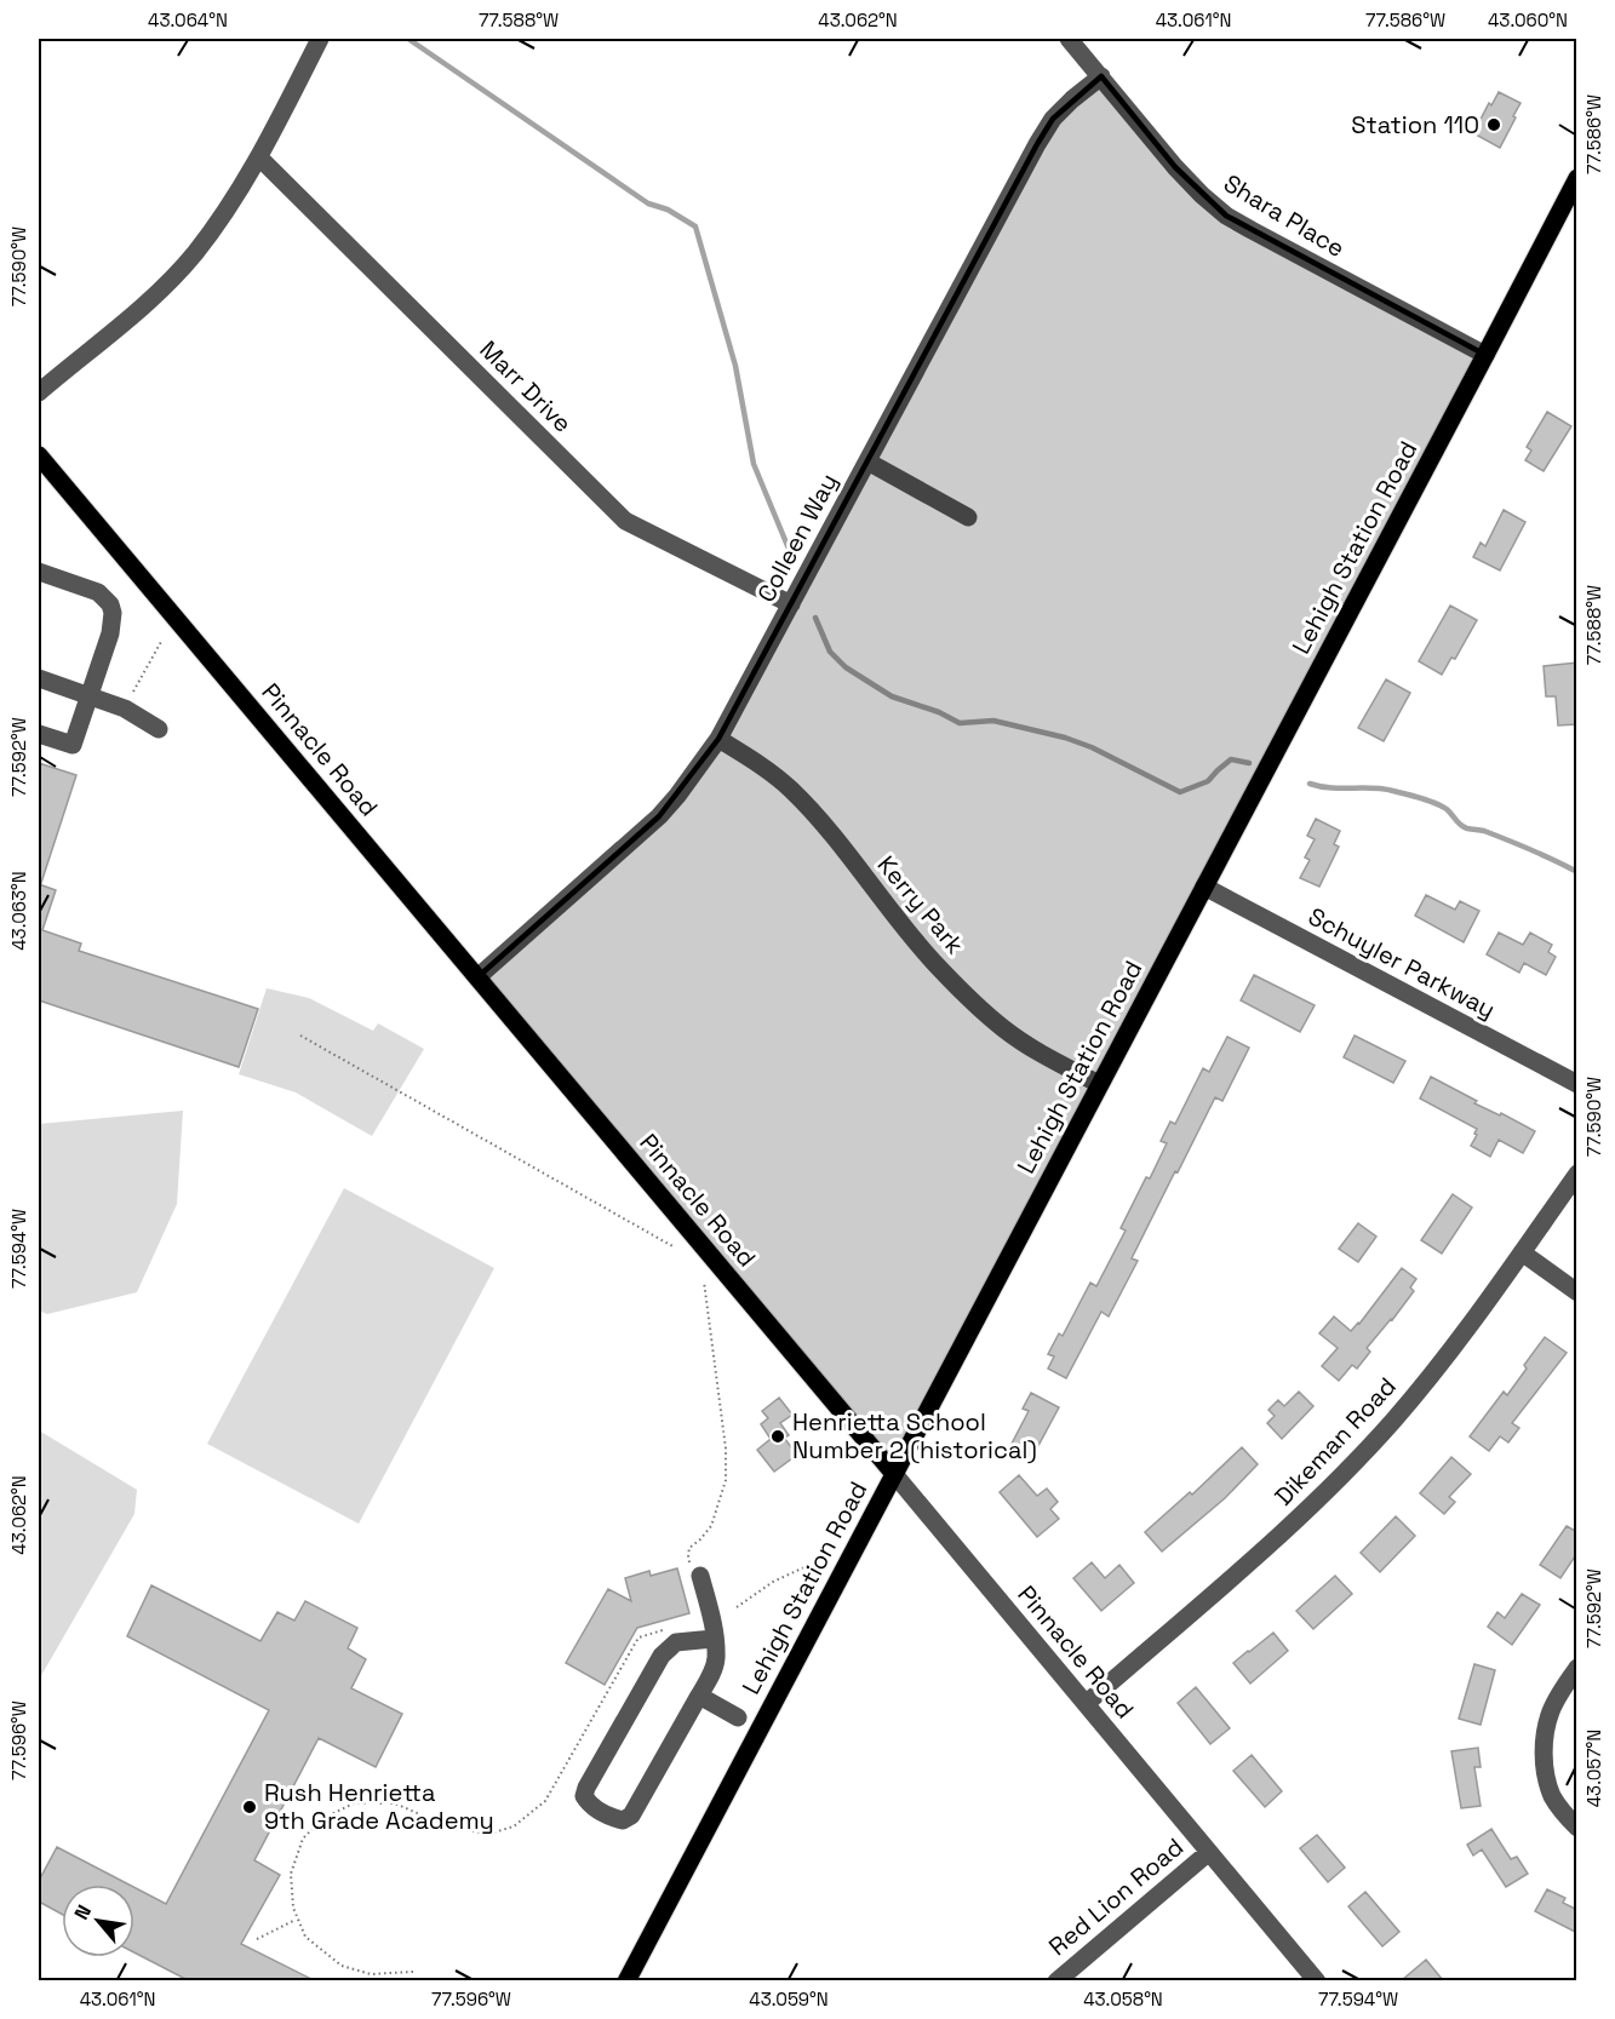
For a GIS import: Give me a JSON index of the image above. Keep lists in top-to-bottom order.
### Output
{
  "streets": {
    "main road": ["Lehigh Station Road", "Pinnacle Road"],
    "street": [
      "Shara Place",
      "Marr Drive",
      "Colleen Way",
      "Kerry Park",
      "Schuyler Parkway",
      "Dikeman Road",
      "Red Lion Road"
    ]
  },
  "crossings": [
    ["Shara Place", "Colleen Way"],
    ["Shara Place", "Lehigh Station Road"],
    ["Marr Drive", "Colleen Way"],
    ["Colleen Way", "Pinnacle Road"],
    ["Colleen Way", "Kerry Park"],
    ["Lehigh Station Road", "Pinnacle Road"],
    ["Lehigh Station Road", "Kerry Park"],
    ["Lehigh Station Road", "Schuyler Parkway"],
    ["Pinnacle Road", "Dikeman Road"],
    ["Pinnacle Road", "Red Lion Road"]
  ],
  "places": ["Station 110", "Henrietta School Number 2 (historical)", "Rush Henrietta 9th Grade Academy"],
  "north": "top left",
  "coordinates": [
    "43.064°N",
    "77.588°W",
    "43.062°N",
    "43.061°N",
    "77.586°W",
    "43.060°N",
    "77.590°W",
    "77.592°W",
    "43.063°N",
    "77.594°W",
    "77.596°W",
    "43.057°N",
    "43.059°N",
    "43.058°N"
  ]
}
